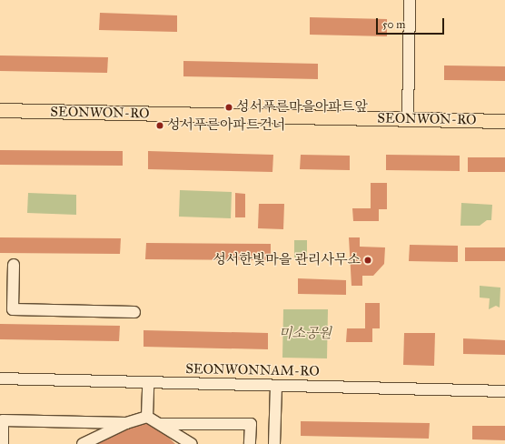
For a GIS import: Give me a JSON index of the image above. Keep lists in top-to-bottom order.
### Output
{
  "streets": {
    "main road": ["SEONWON-RO"],
    "street": ["SEONWONNAM-RO"]
  },
  "parks": ["미소공원"],
  "places": ["성서푸른마을아파트앞", "성서푸른아파트건너", "성서한빛마을 관리사무소"],
  "scale_bar": "50 m"
}
